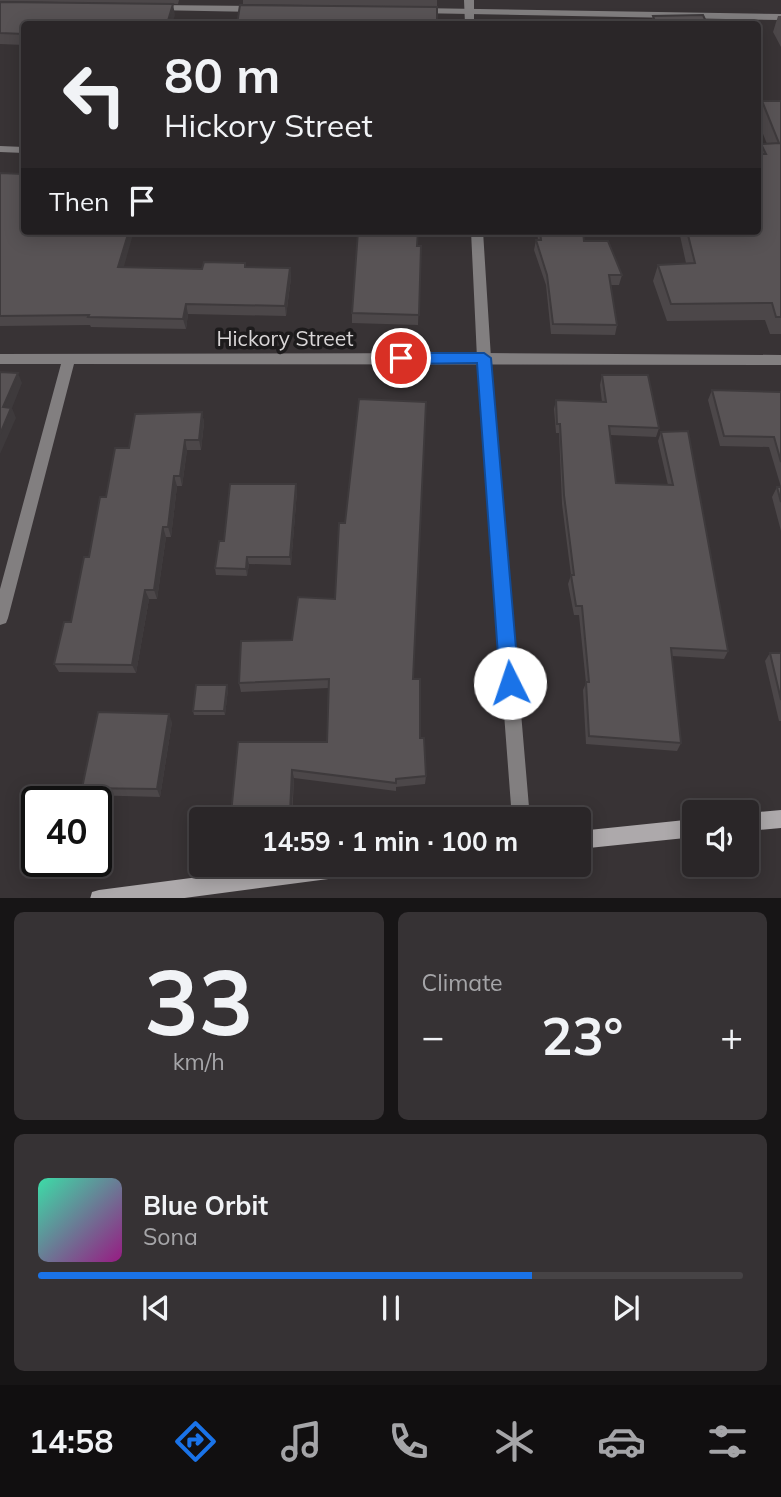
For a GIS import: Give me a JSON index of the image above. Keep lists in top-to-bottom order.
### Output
{
  "streets": {
    "street": ["Hickory Street"]
  },
  "page": {
    "turn": ["80 m", "Hickory Street"],
    "then": "Then",
    "limit": "40",
    "trip": "14:59 · 1 min · 100 m",
    "tile": [
      ["33", "km/h"],
      "Climate"
    ],
    "heat": ["−", "23°", "+"],
    "song": ["Blue Orbit", "Sona"],
    "tabs": "14:58"
  }
}
